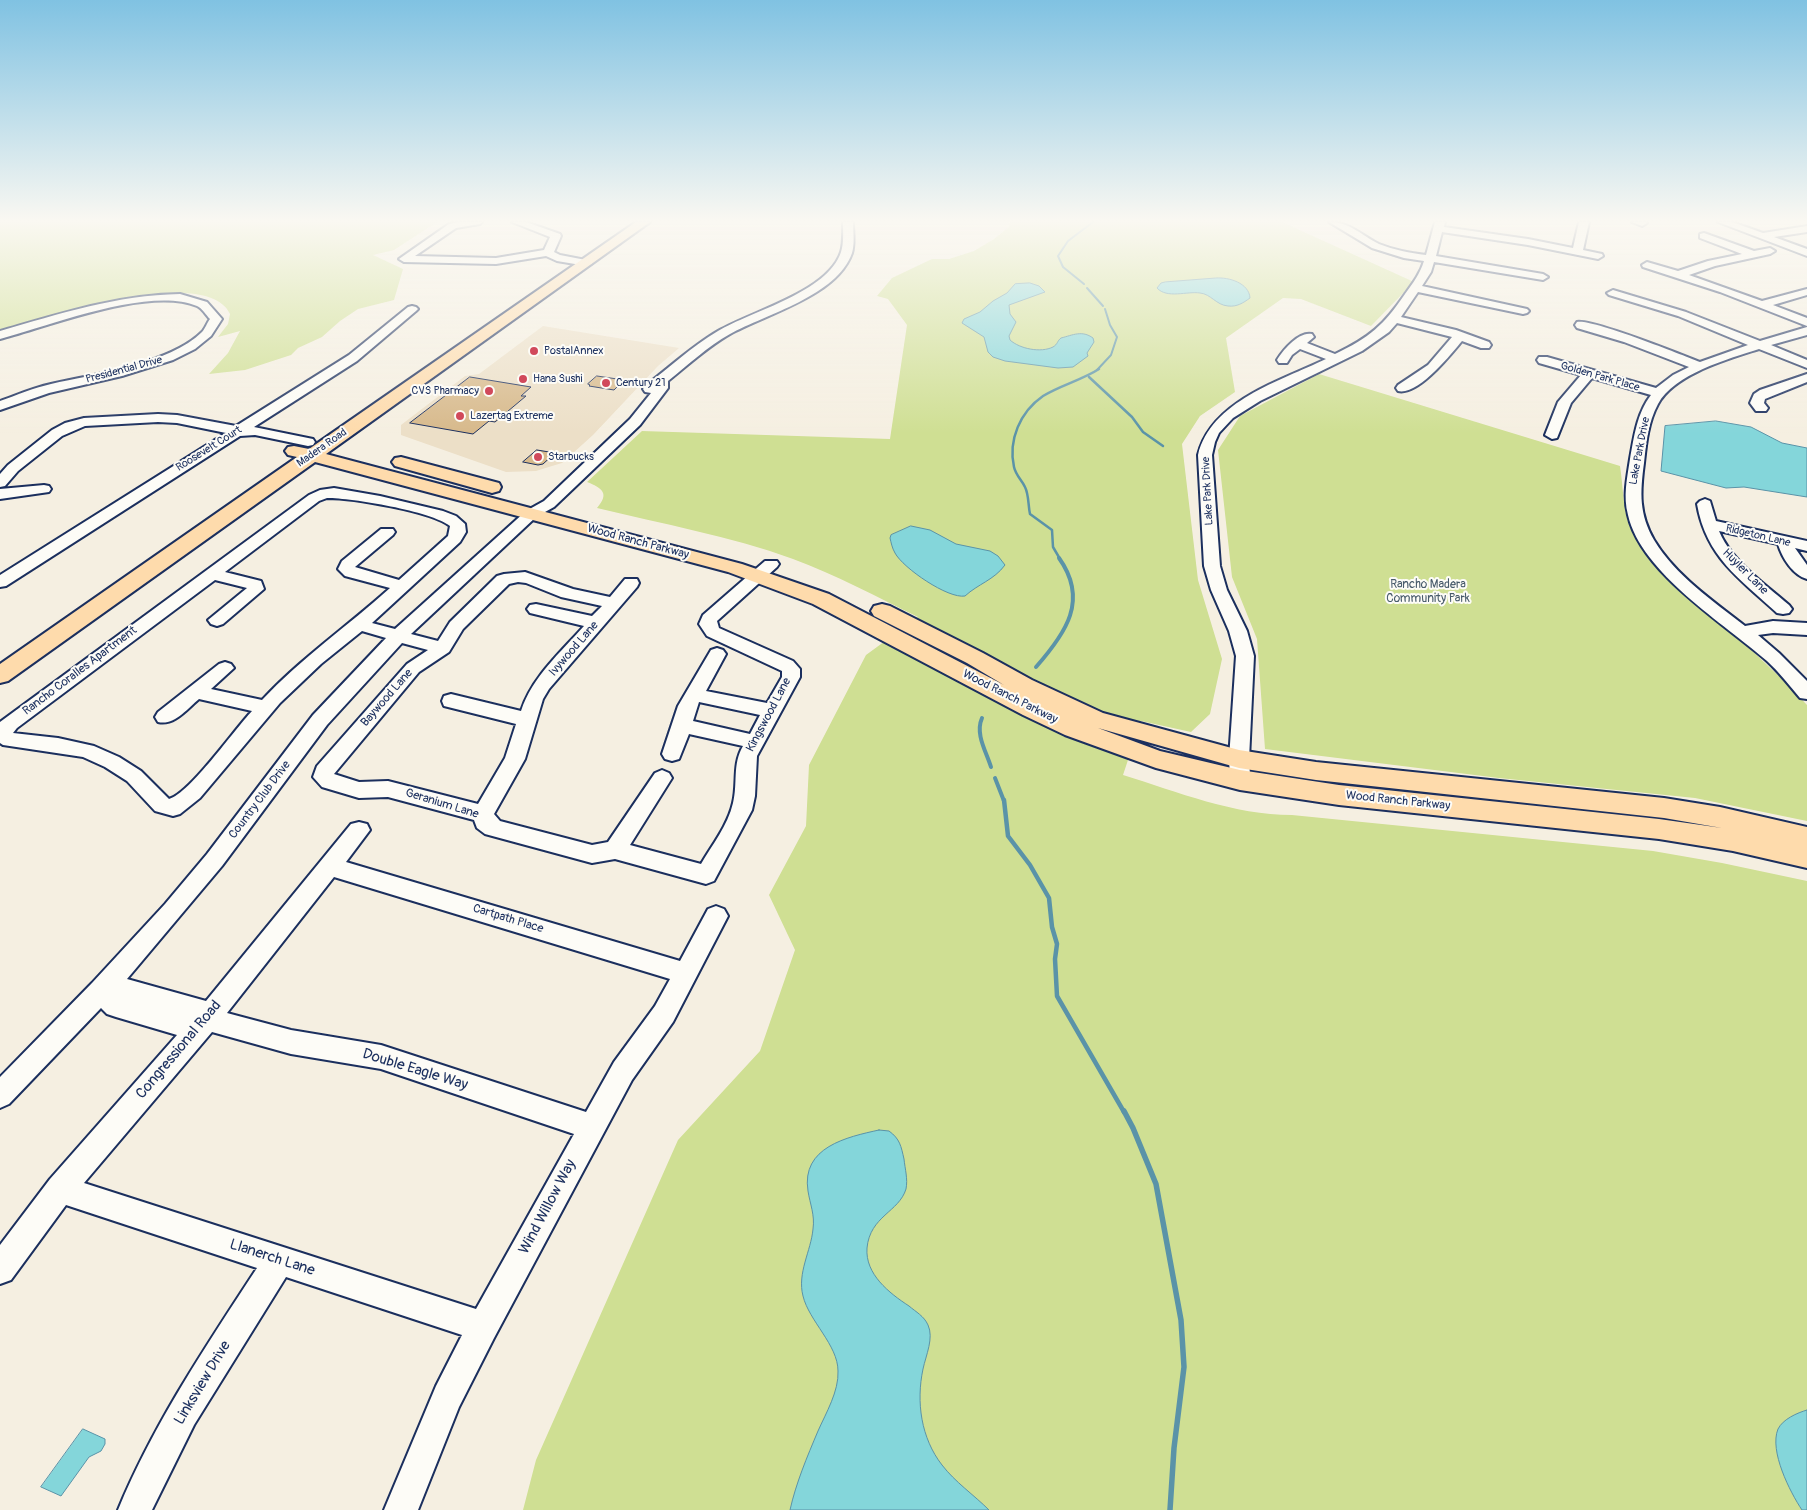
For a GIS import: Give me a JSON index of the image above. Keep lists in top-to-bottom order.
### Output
{
  "streets": {
    "main road": ["Madera Road", "Wood Ranch Parkway"],
    "street": [
      "Presidential Drive",
      "Golden Park Place",
      "Roosevelt Court",
      "Lake Park Drive",
      "Ridgeton Lane",
      "Huyler Lane",
      "Ivywood Lane",
      "Rancho Coralles Apartment",
      "Baywood Lane",
      "Kingswood Lane",
      "Country Club Drive",
      "Geranium Lane",
      "Cartpath Place",
      "Congressional Road",
      "Double Eagle Way",
      "Wind Willow Way",
      "Llanerch Lane",
      "Linksview Drive"
    ]
  },
  "crossings": [
    ["Golden Park Place", "Lake Park Drive"],
    ["Madera Road", "Wood Ranch Parkway"],
    ["Roosevelt Court", "Wood Ranch Parkway"],
    ["Lake Park Drive", "Wood Ranch Parkway"],
    ["Ridgeton Lane", "Huyler Lane"],
    ["Wood Ranch Parkway", "Kingswood Lane"],
    ["Wood Ranch Parkway", "Country Club Drive"],
    ["Ivywood Lane", "Baywood Lane"],
    ["Ivywood Lane", "Geranium Lane"],
    ["Baywood Lane", "Geranium Lane"],
    ["Kingswood Lane", "Geranium Lane"],
    ["Cartpath Place", "Congressional Road"],
    ["Cartpath Place", "Wind Willow Way"],
    ["Congressional Road", "Double Eagle Way"],
    ["Congressional Road", "Llanerch Lane"],
    ["Double Eagle Way", "Wind Willow Way"],
    ["Wind Willow Way", "Llanerch Lane"],
    ["Llanerch Lane", "Linksview Drive"]
  ],
  "parks": ["Rancho Madera Community Park"],
  "places": [
    "PostalAnnex",
    "Hana Sushi",
    "Century 21",
    "CVS Pharmacy",
    "Lazertag Extreme",
    "Starbucks"
  ]
}
